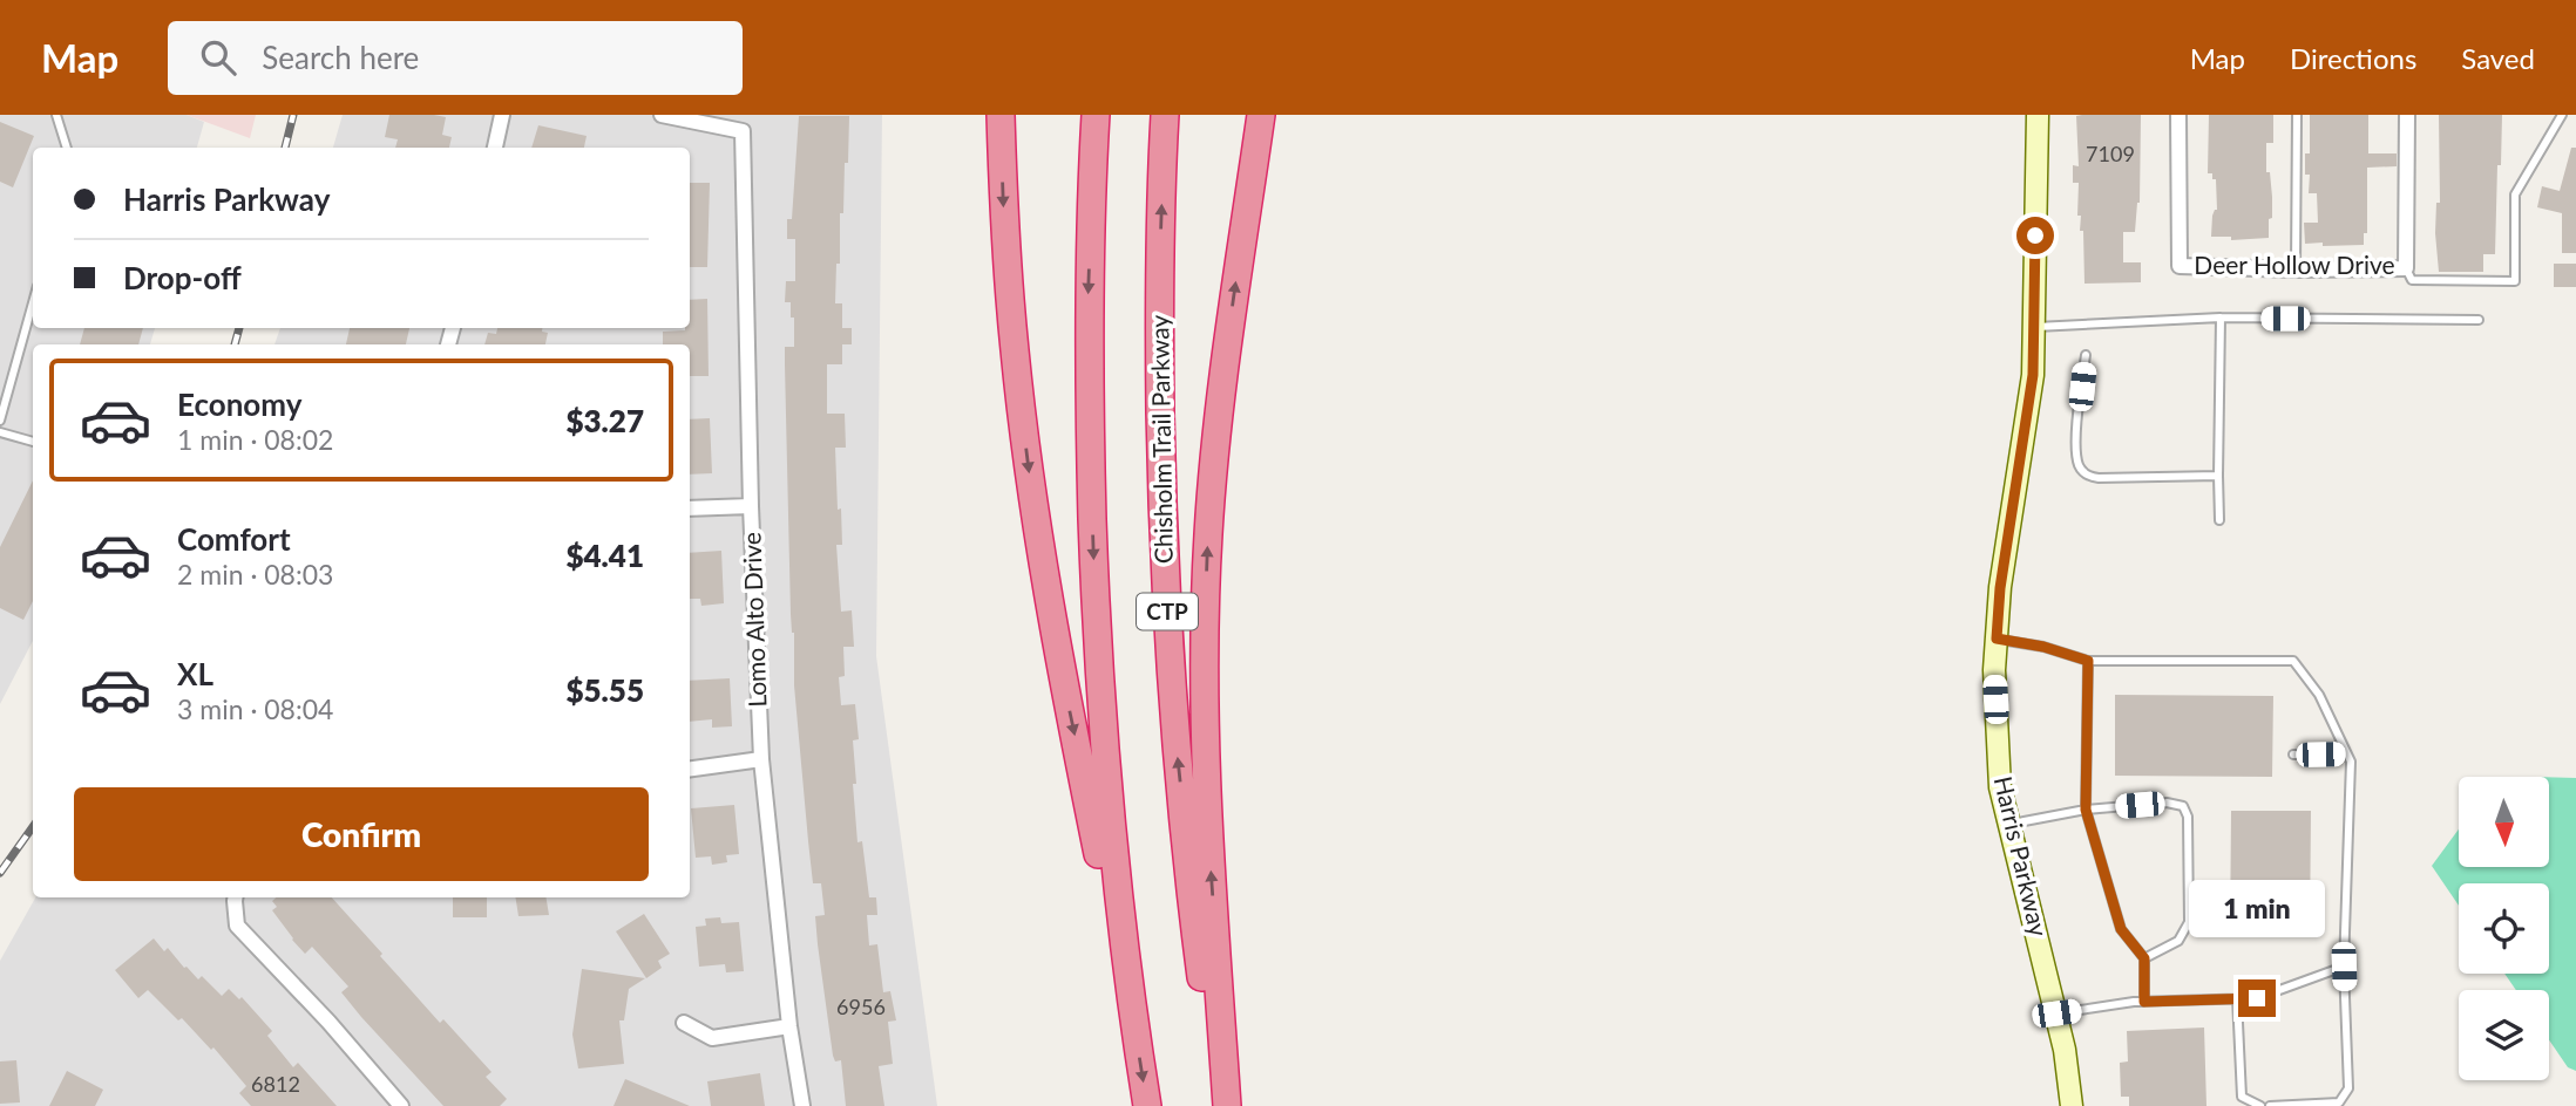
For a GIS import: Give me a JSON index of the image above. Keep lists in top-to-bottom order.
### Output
{
  "streets": {
    "highway": ["Chisholm Trail Parkway", "CTP"],
    "street": ["Deer Hollow Drive", "Lomo Alto Drive", "Harris Parkway"]
  },
  "house_numbers": ["7109", "6956", "6812"],
  "north": "bottom",
  "page": {
    "header": "Map",
    "search": "Search here",
    "nav": ["Map", "Directions", "Saved"],
    "banner": ["Harris Parkway", "Drop-off"],
    "list": [
      {
        "name": "Economy",
        "note": "1 min · 08:02",
        "value": "$3.27"
      },
      {
        "name": "Comfort",
        "note": "2 min · 08:03",
        "value": "$4.41"
      },
      {
        "name": "XL",
        "note": "3 min · 08:04",
        "value": "$5.55"
      }
    ],
    "buttons": "Confirm",
    "bubble": "1 min"
  }
}
